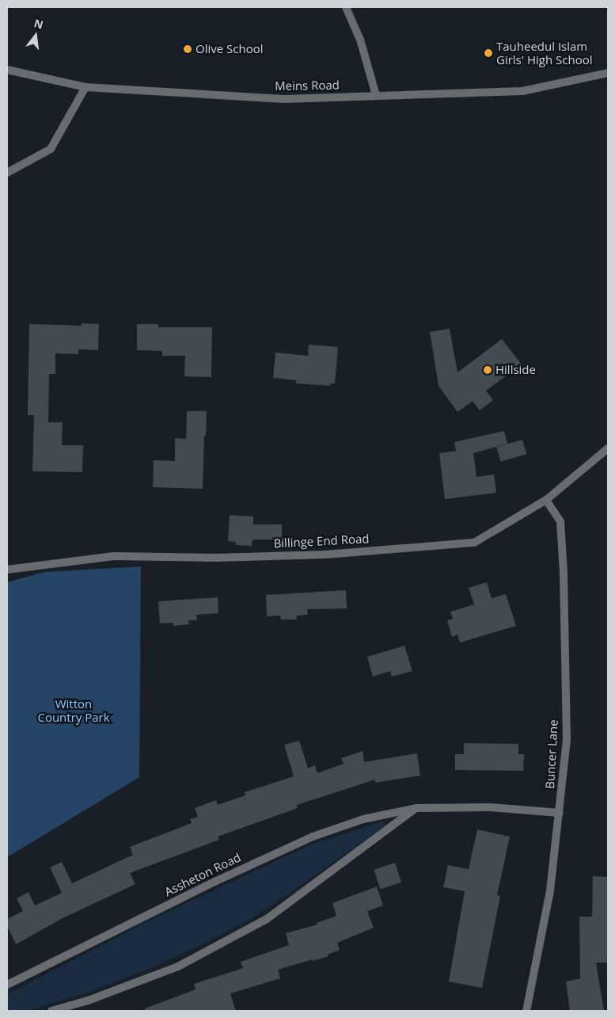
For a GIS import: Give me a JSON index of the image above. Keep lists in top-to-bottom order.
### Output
{
  "streets": {
    "street": [
      "Meins Road",
      "Billinge End Road",
      "Buncer Lane",
      "Assheton Road"
    ]
  },
  "crossings": [
    ["Billinge End Road", "Buncer Lane"],
    ["Buncer Lane", "Assheton Road"]
  ],
  "parks": ["Witton Country Park"],
  "places": ["Olive School", "Tauheedul Islam Girls' High School", "Hillside"],
  "north": "top"
}
